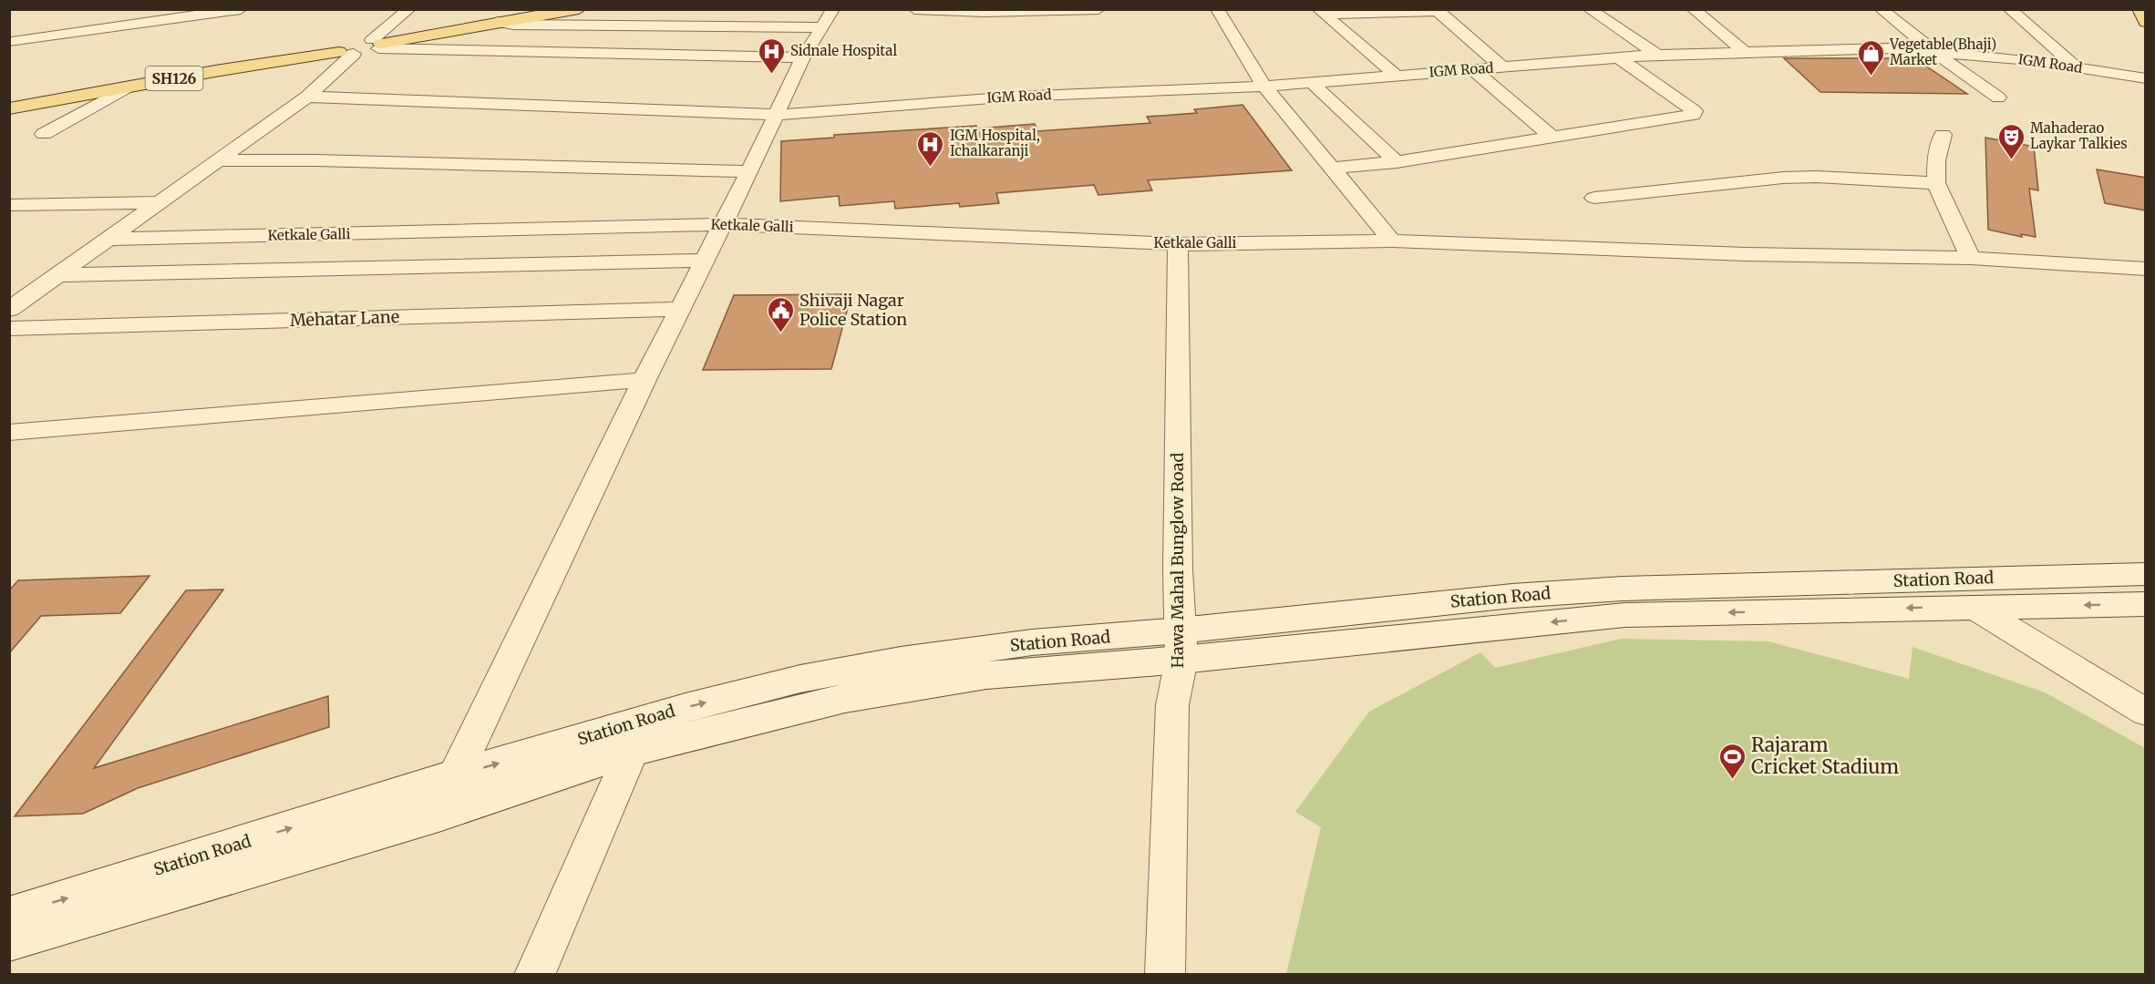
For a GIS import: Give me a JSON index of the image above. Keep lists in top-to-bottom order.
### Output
{
  "streets": {
    "main road": ["SH126", "Station Road"],
    "street": [
      "IGM Road",
      "Ketkale Galli",
      "Mehatar Lane",
      "Hawa Mahal Bunglow Road"
    ]
  },
  "crossings": [
    ["Ketkale Galli", "Hawa Mahal Bunglow Road"],
    ["Hawa Mahal Bunglow Road", "Station Road"]
  ],
  "places": {
    "hospital": ["Sidnale Hospital", "IGM Hospital, Ichalkaranji"],
    "shop": ["Vegetable(Bhaji) Market"],
    "theatre": ["Mahaderao Laykar Talkies"],
    "public building": ["Shivaji Nagar Police Station"],
    "sports": ["Rajaram Cricket Stadium"]
  }
}
